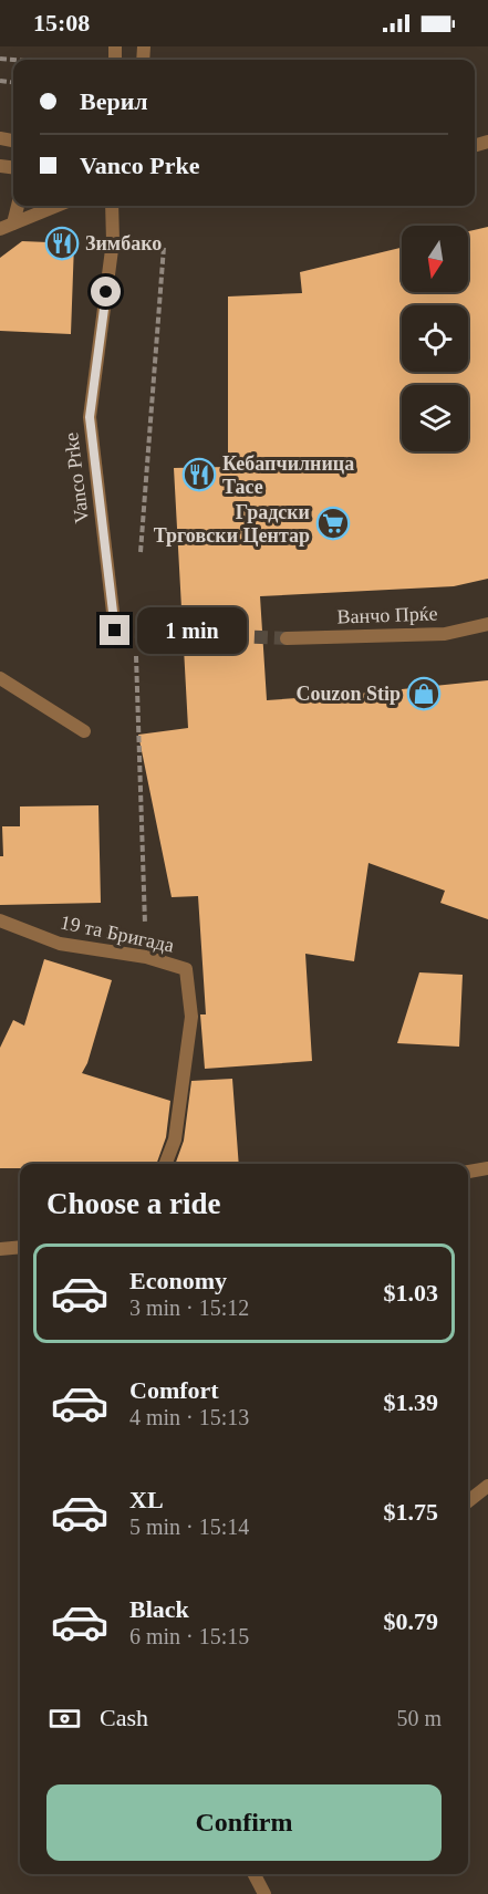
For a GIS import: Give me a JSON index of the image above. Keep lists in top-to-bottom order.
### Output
{
  "streets": {
    "street": ["Vanco Prke", "Ванчо Прќе", "19 та Бригада"]
  },
  "places": {
    "restaurant": ["Зимбако", "Кебапчилница Тасе"],
    "supermarket": ["Градски Трговски Центар"],
    "shop": ["Couzon Stip"]
  },
  "north": "bottom",
  "page": {
    "status": "15:08",
    "banner": ["Верил", "Vanco Prke"],
    "bubble": "1 min",
    "heading": "Choose a ride",
    "list": [
      {
        "name": "Economy",
        "note": "3 min · 15:12",
        "value": "$1.03"
      },
      {
        "name": "Comfort",
        "note": "4 min · 15:13",
        "value": "$1.39"
      },
      {
        "name": "XL",
        "note": "5 min · 15:14",
        "value": "$1.75"
      },
      {
        "name": "Black",
        "note": "6 min · 15:15",
        "value": "$0.79"
      }
    ],
    "pay": ["Cash", "50 m"],
    "buttons": "Confirm"
  }
}
